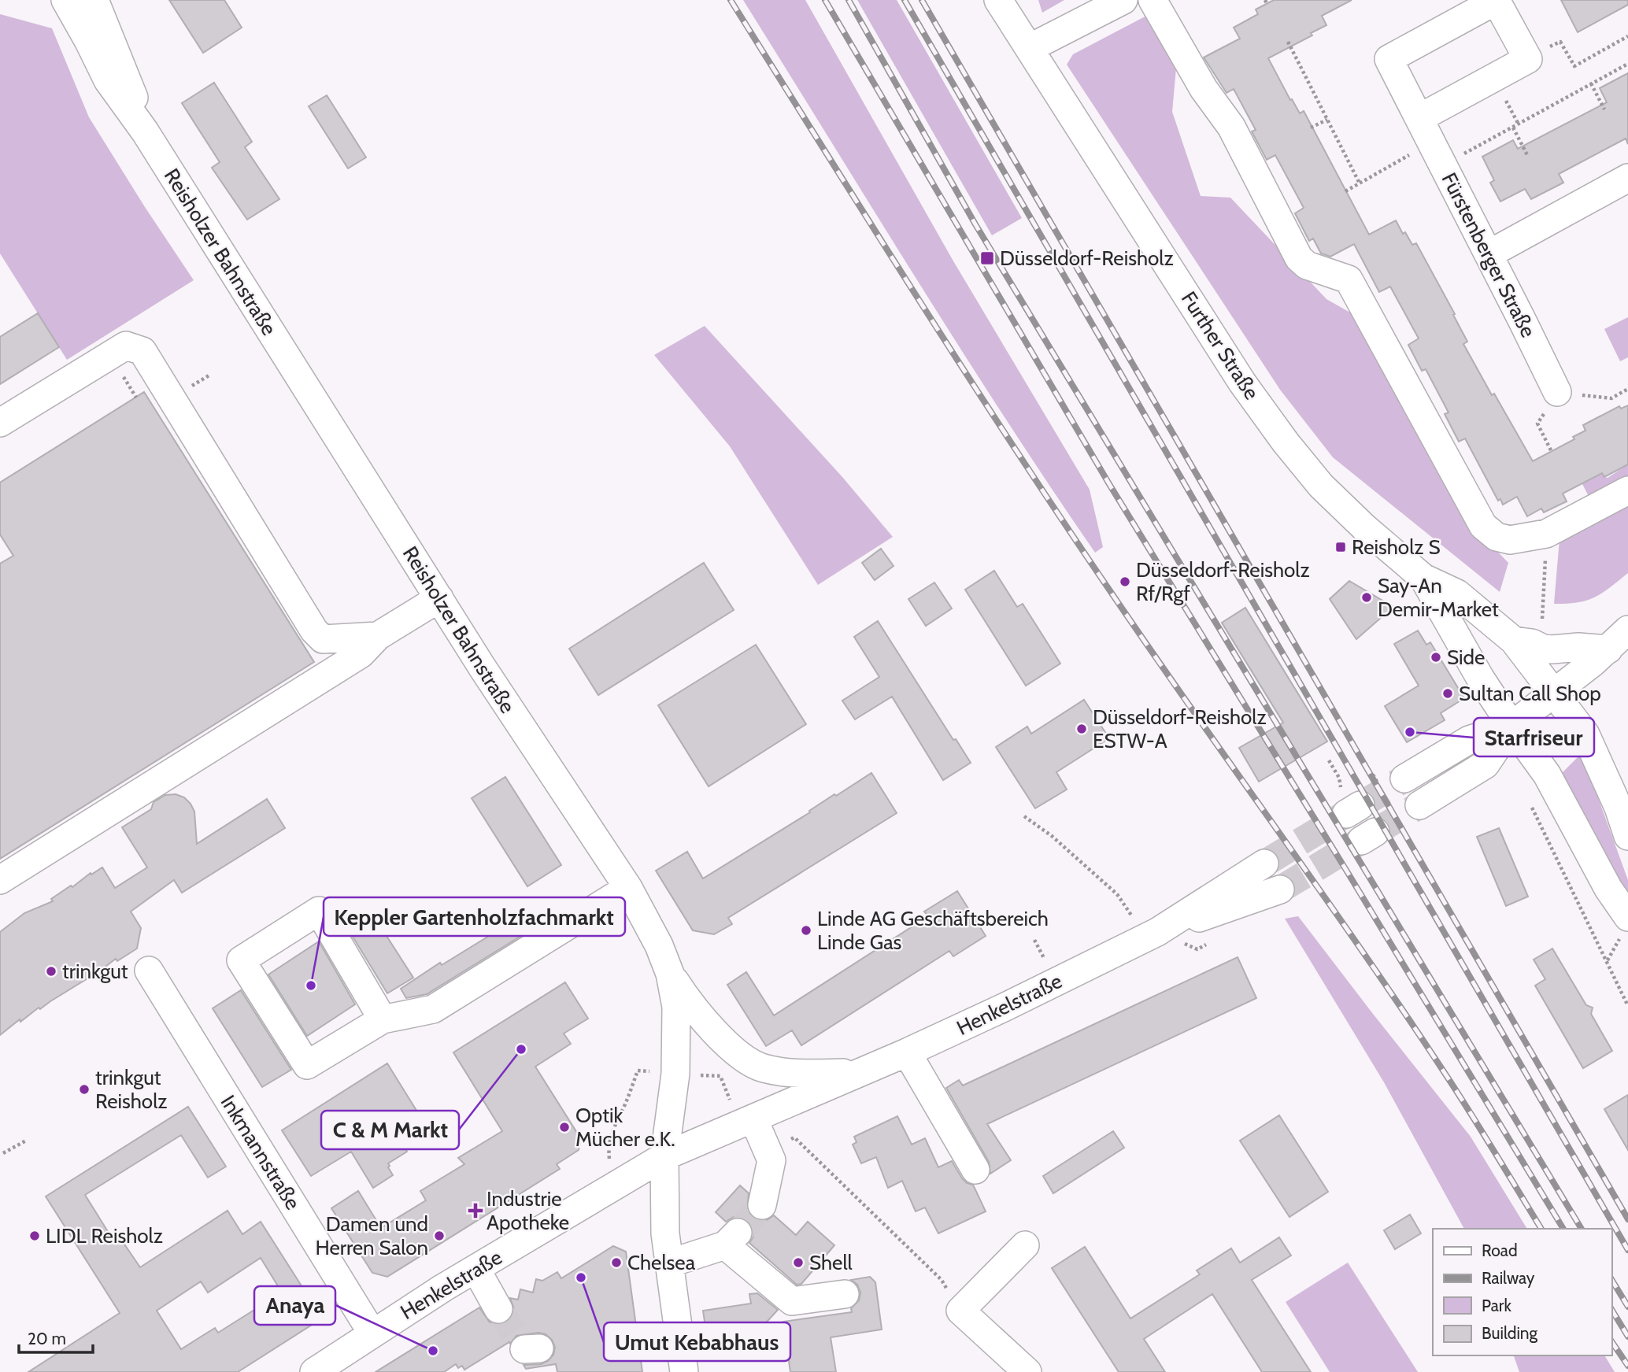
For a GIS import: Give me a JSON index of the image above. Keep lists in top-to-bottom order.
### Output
{
  "streets": {
    "street": [
      "Reisholzer Bahnstraße",
      "Fürstenberger Straße",
      "Further Straße",
      "Henkelstraße",
      "Inkmannstraße"
    ]
  },
  "crossings": [
    ["Reisholzer Bahnstraße", "Henkelstraße"],
    ["Henkelstraße", "Inkmannstraße"]
  ],
  "places": {
    "transit": ["Düsseldorf-Reisholz", "Reisholz S"],
    "other": [
      "Düsseldorf-Reisholz Rf/Rgf",
      "Say-An Demir-Market",
      "Side",
      "Sultan Call Shop",
      "Düsseldorf-Reisholz ESTW-A",
      "Starfriseur",
      "Linde AG Geschäftsbereich Linde Gas",
      "trinkgut",
      "Keppler Gartenholzfachmarkt",
      "C & M Markt",
      "trinkgut Reisholz",
      "Optik Mücher e.K.",
      "LIDL Reisholz",
      "Damen und Herren Salon",
      "Chelsea",
      "Shell",
      "Umut Kebabhaus",
      "Anaya"
    ],
    "health": ["Industrie Apotheke"]
  },
  "legend": [
    "Road",
    "Railway",
    "Park",
    "Building"
  ],
  "scale_bar": "20 m"
}
